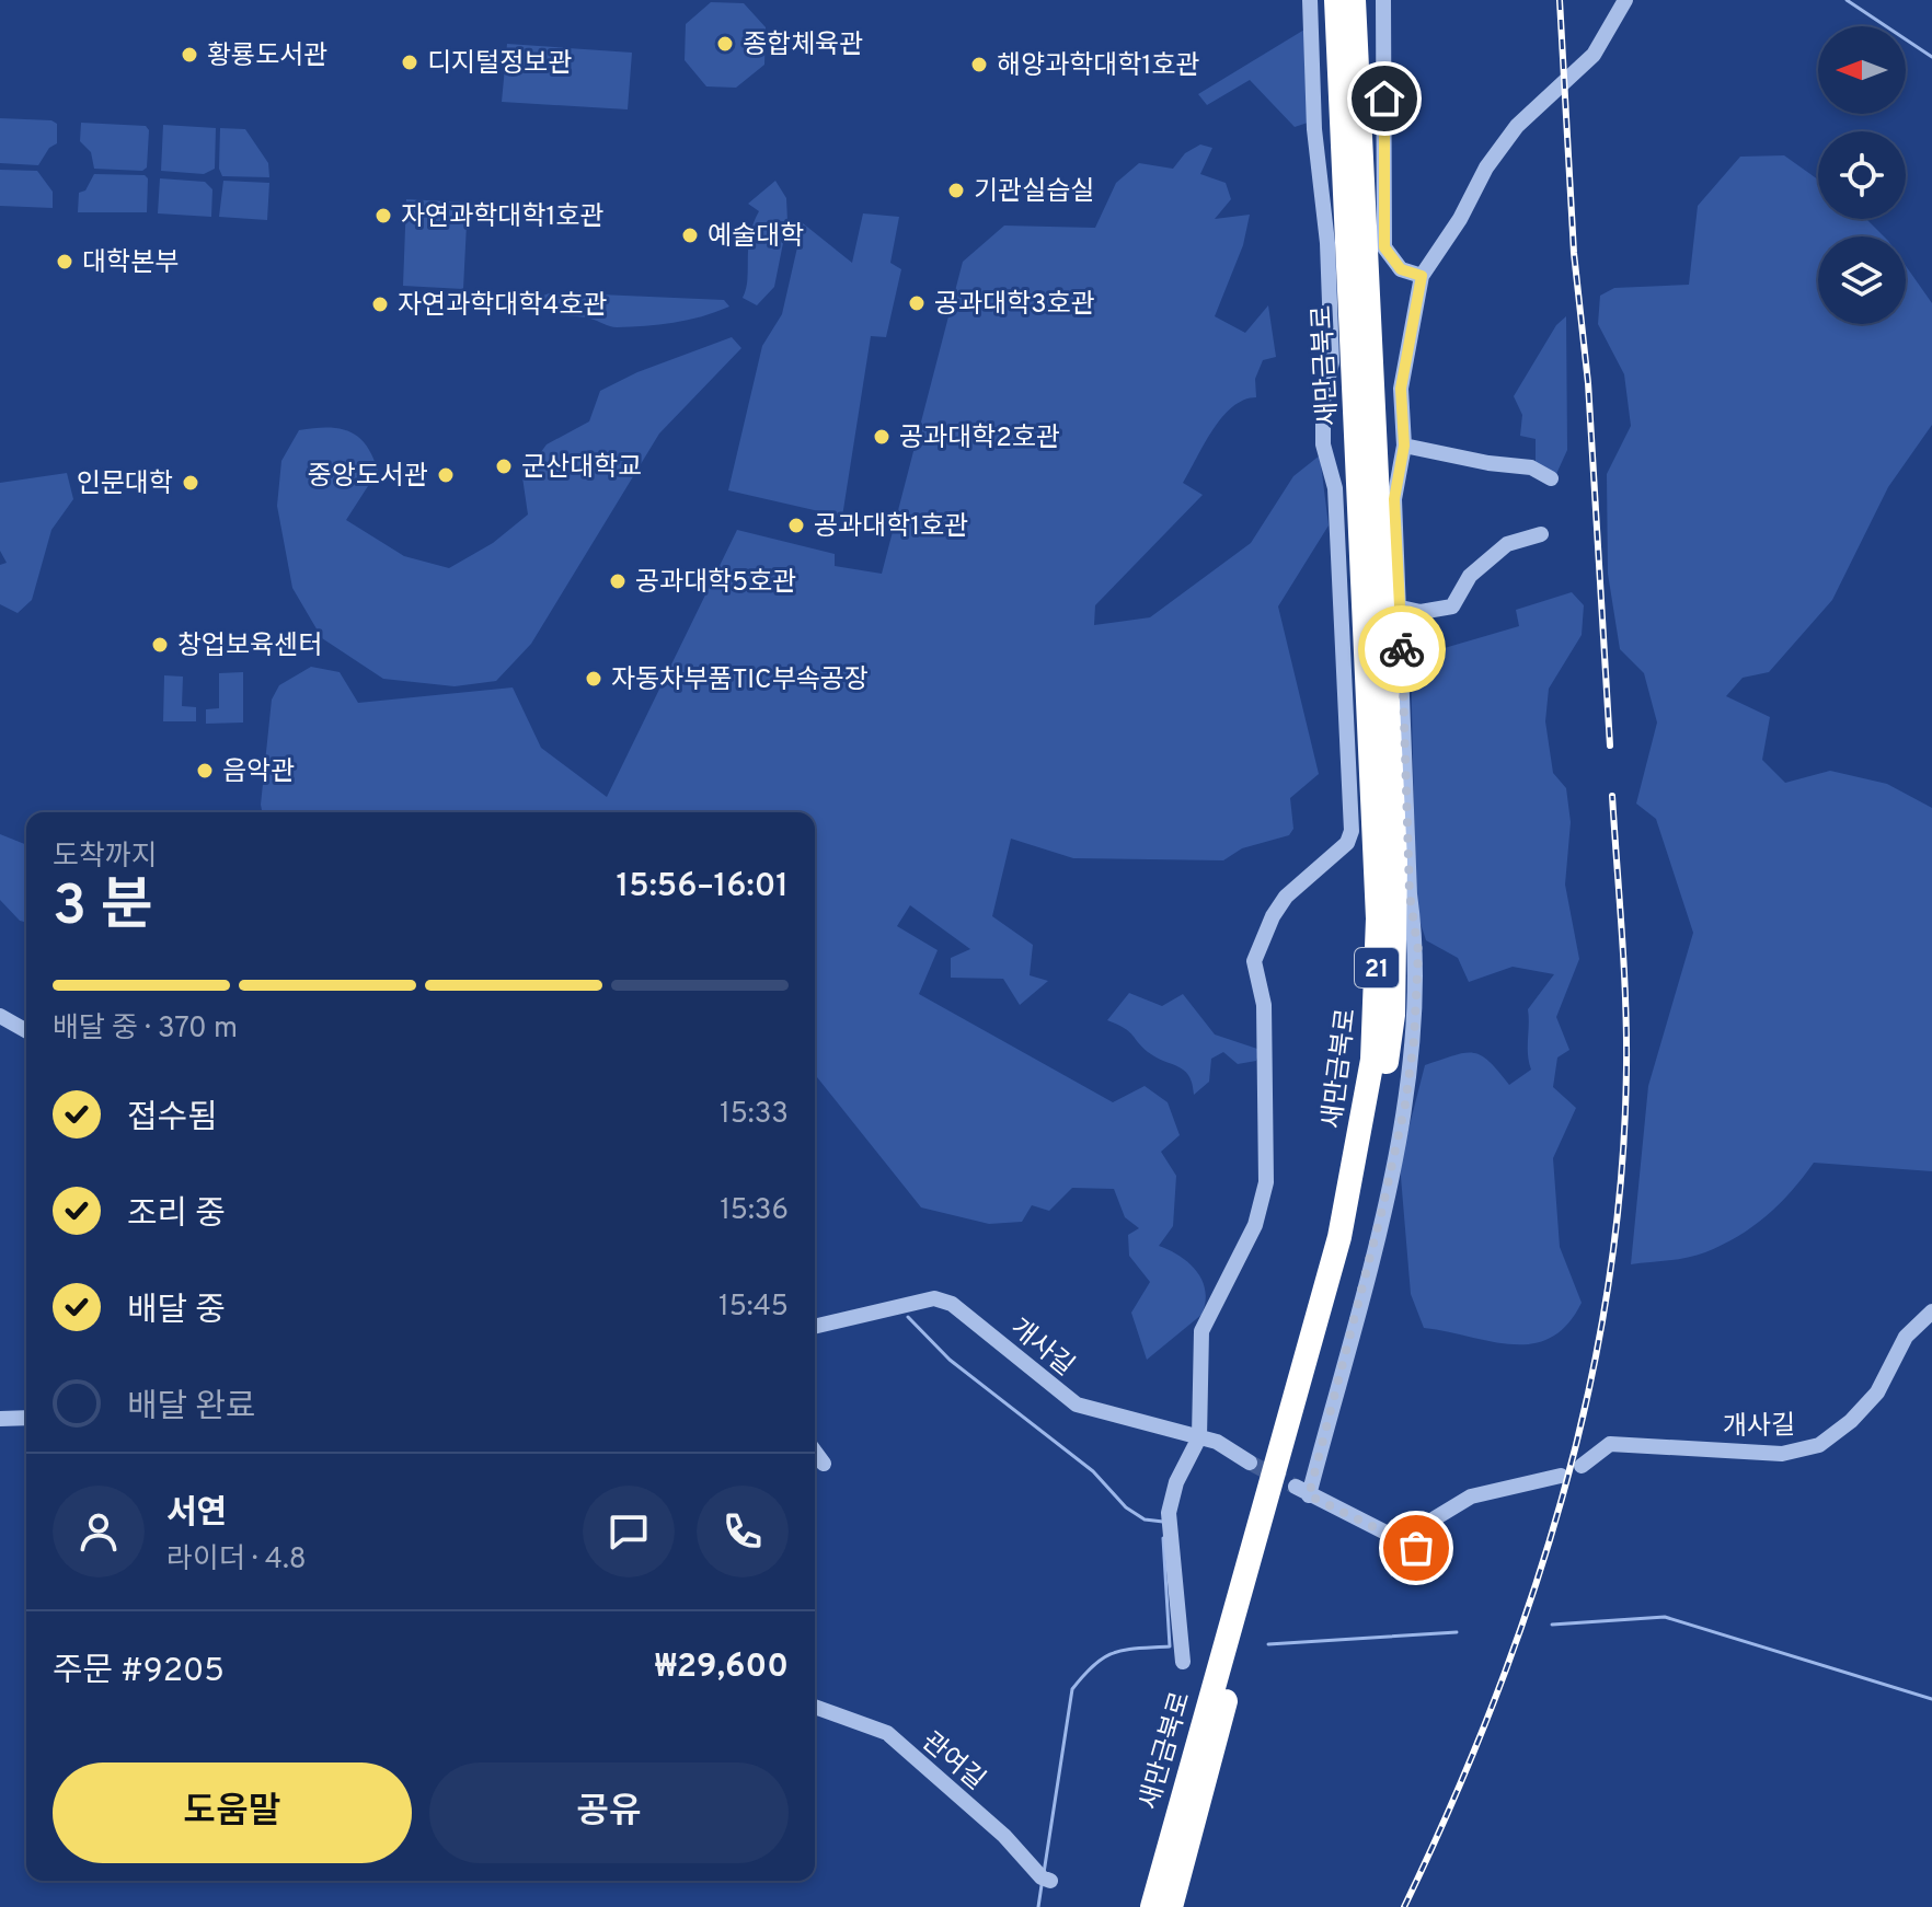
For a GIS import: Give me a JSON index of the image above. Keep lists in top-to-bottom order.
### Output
{
  "streets": {
    "highway": ["새만금북로", "21"],
    "street": ["개사길", "관여길"]
  },
  "places": [
    "종합체육관",
    "황룡도서관",
    "디지털정보관",
    "해양과학대학1호관",
    "기관실습실",
    "자연과학대학1호관",
    "예술대학",
    "대학본부",
    "공과대학3호관",
    "자연과학대학4호관",
    "공과대학2호관",
    "군산대학교",
    "중앙도서관",
    "인문대학",
    "공과대학1호관",
    "공과대학5호관",
    "창업보육센터",
    "자동차부품TIC부속공장",
    "음악관"
  ],
  "north": "left",
  "page": {
    "heading": ["3 분", "도착까지", "15:56–16:01"],
    "panel": [
      "서연",
      "라이더 · 4.8",
      "주문 #9205",
      "₩29,600"
    ],
    "bar": "배달 중 · 370 m",
    "list": [
      ["접수됨", "15:33"],
      ["조리 중", "15:36"],
      ["배달 중", "15:45"],
      "배달 완료"
    ],
    "buttons": ["도움말", "공유"]
  }
}
